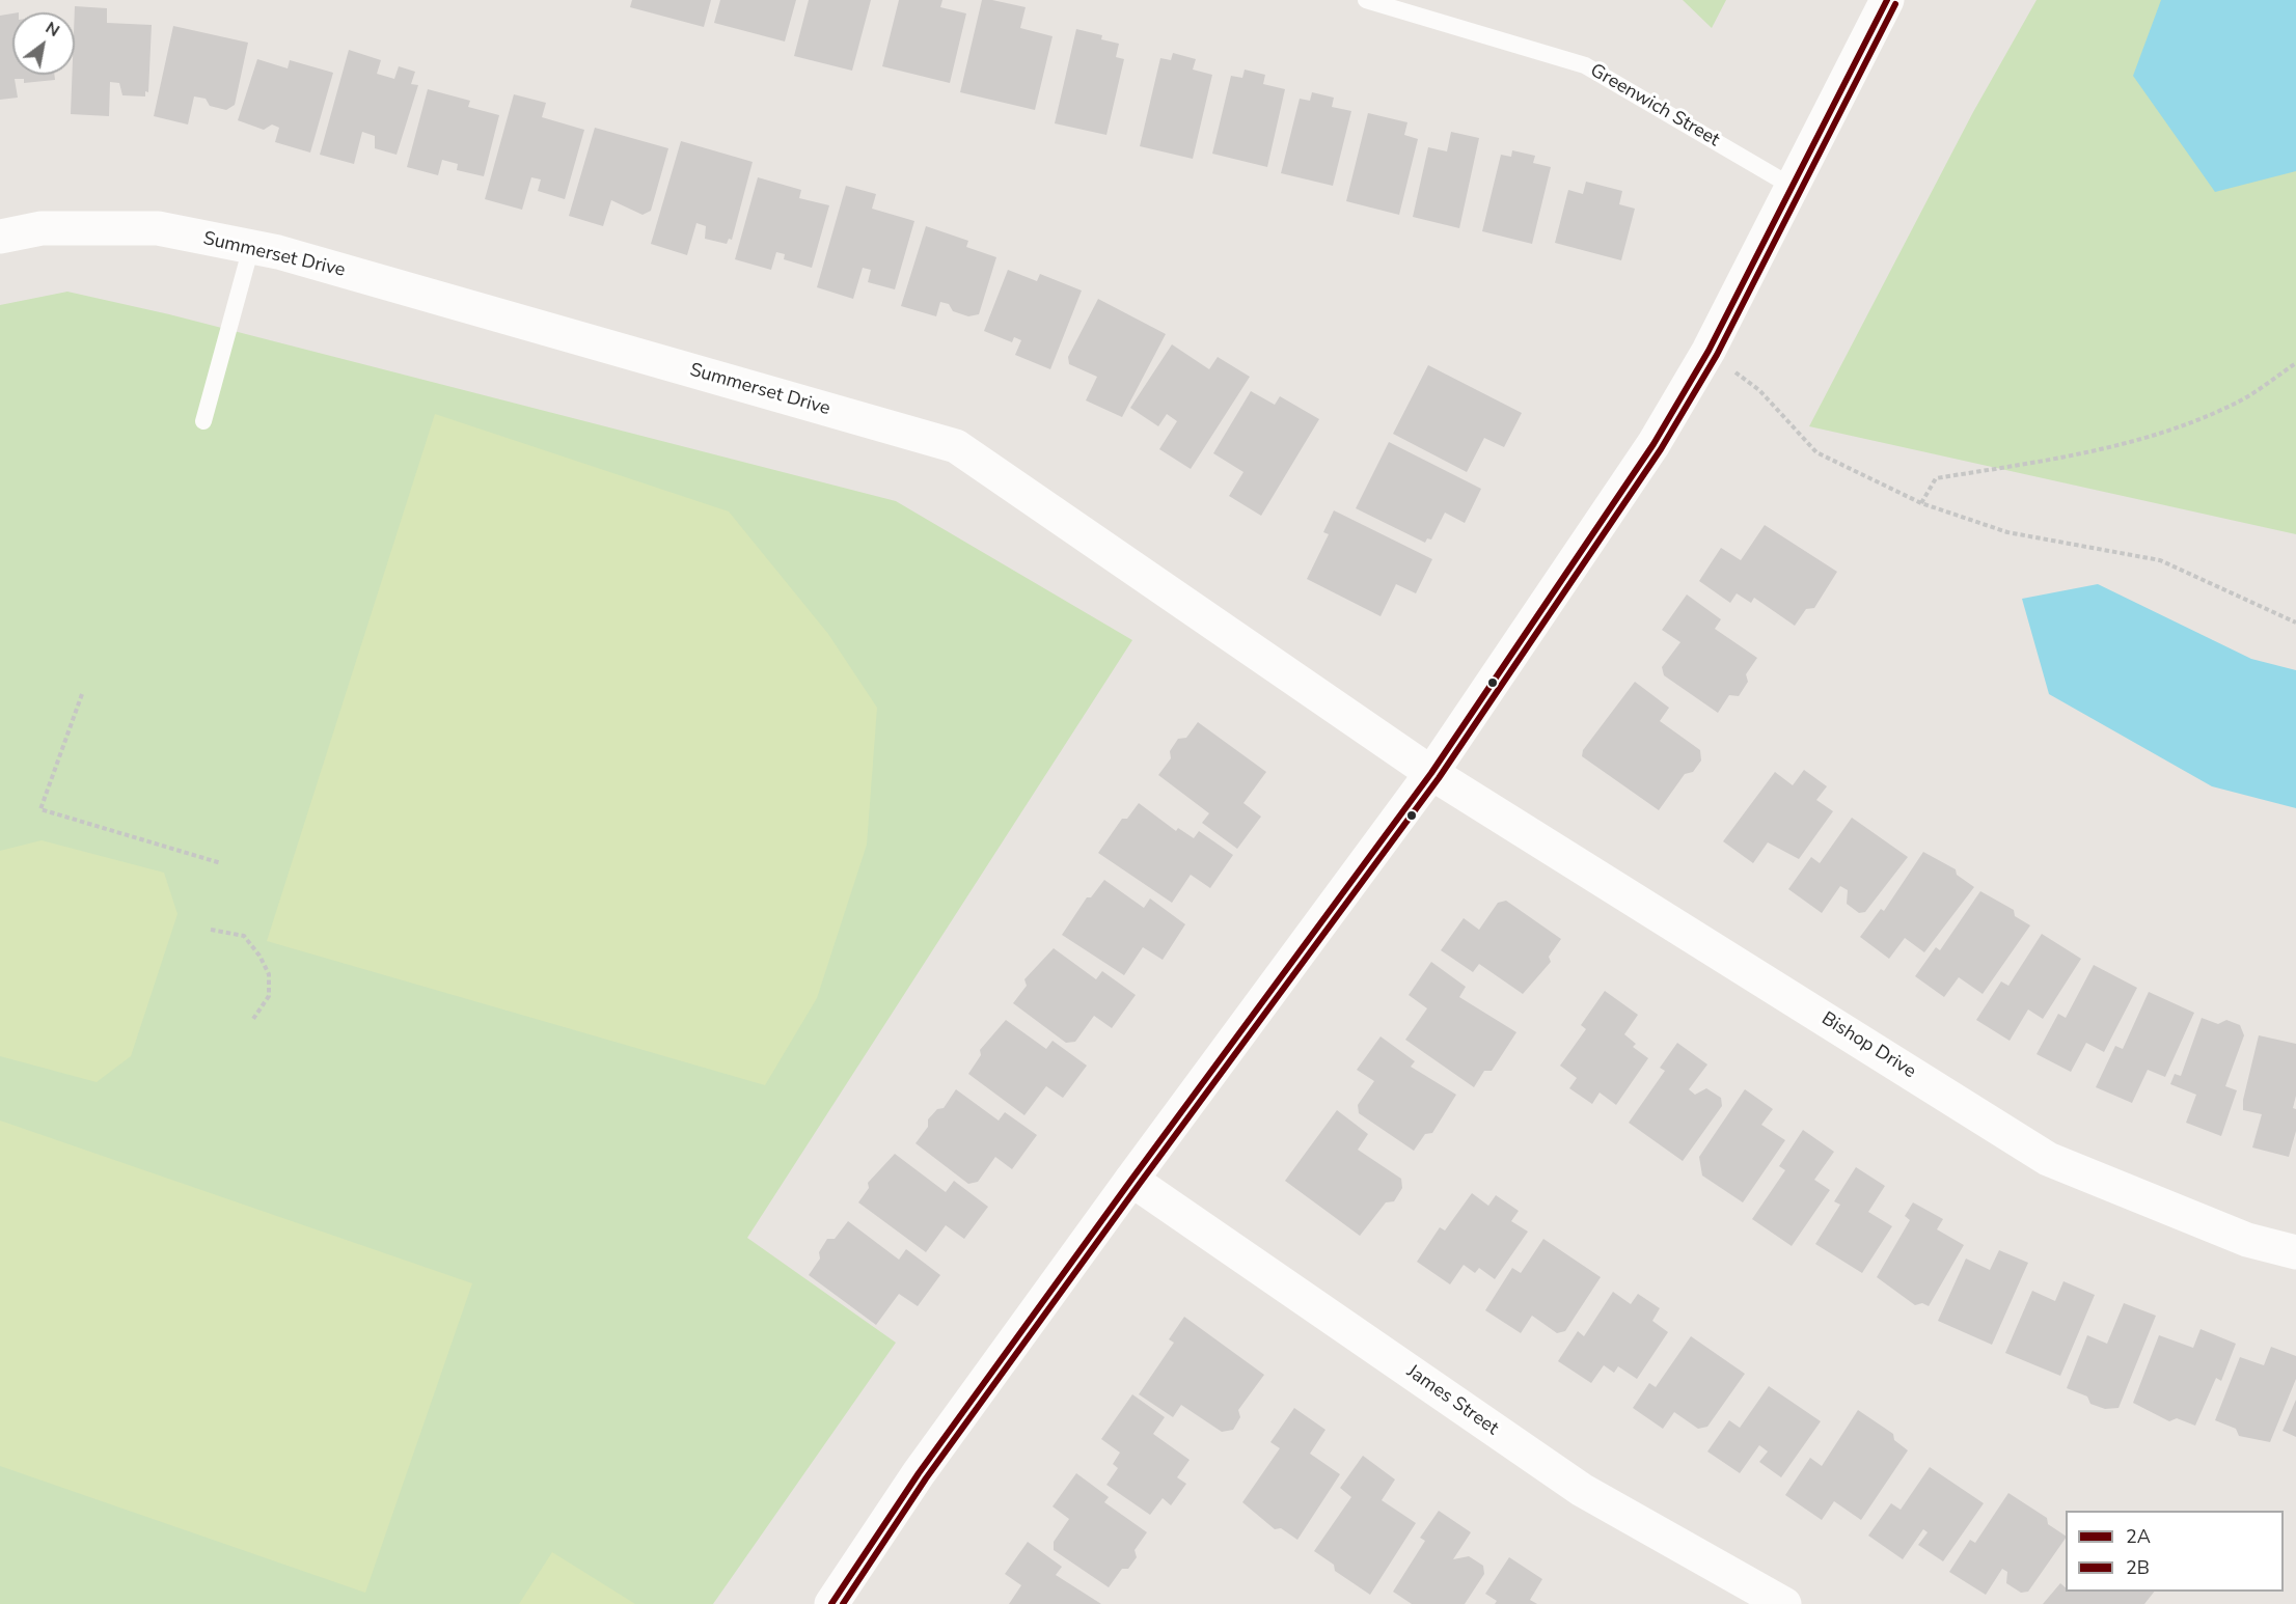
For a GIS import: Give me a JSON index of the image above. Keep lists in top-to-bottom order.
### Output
{
  "streets": {
    "street": ["Summerset Drive", "Bishop Drive", "James Street"],
    "lane": ["Greenwich Street"]
  },
  "crossings": [
    ["Summerset Drive", "Bishop Drive"]
  ],
  "lines": ["transit line 2A", "transit line 2B"],
  "legend": ["2A", "2B"],
  "north": "top right"
}
